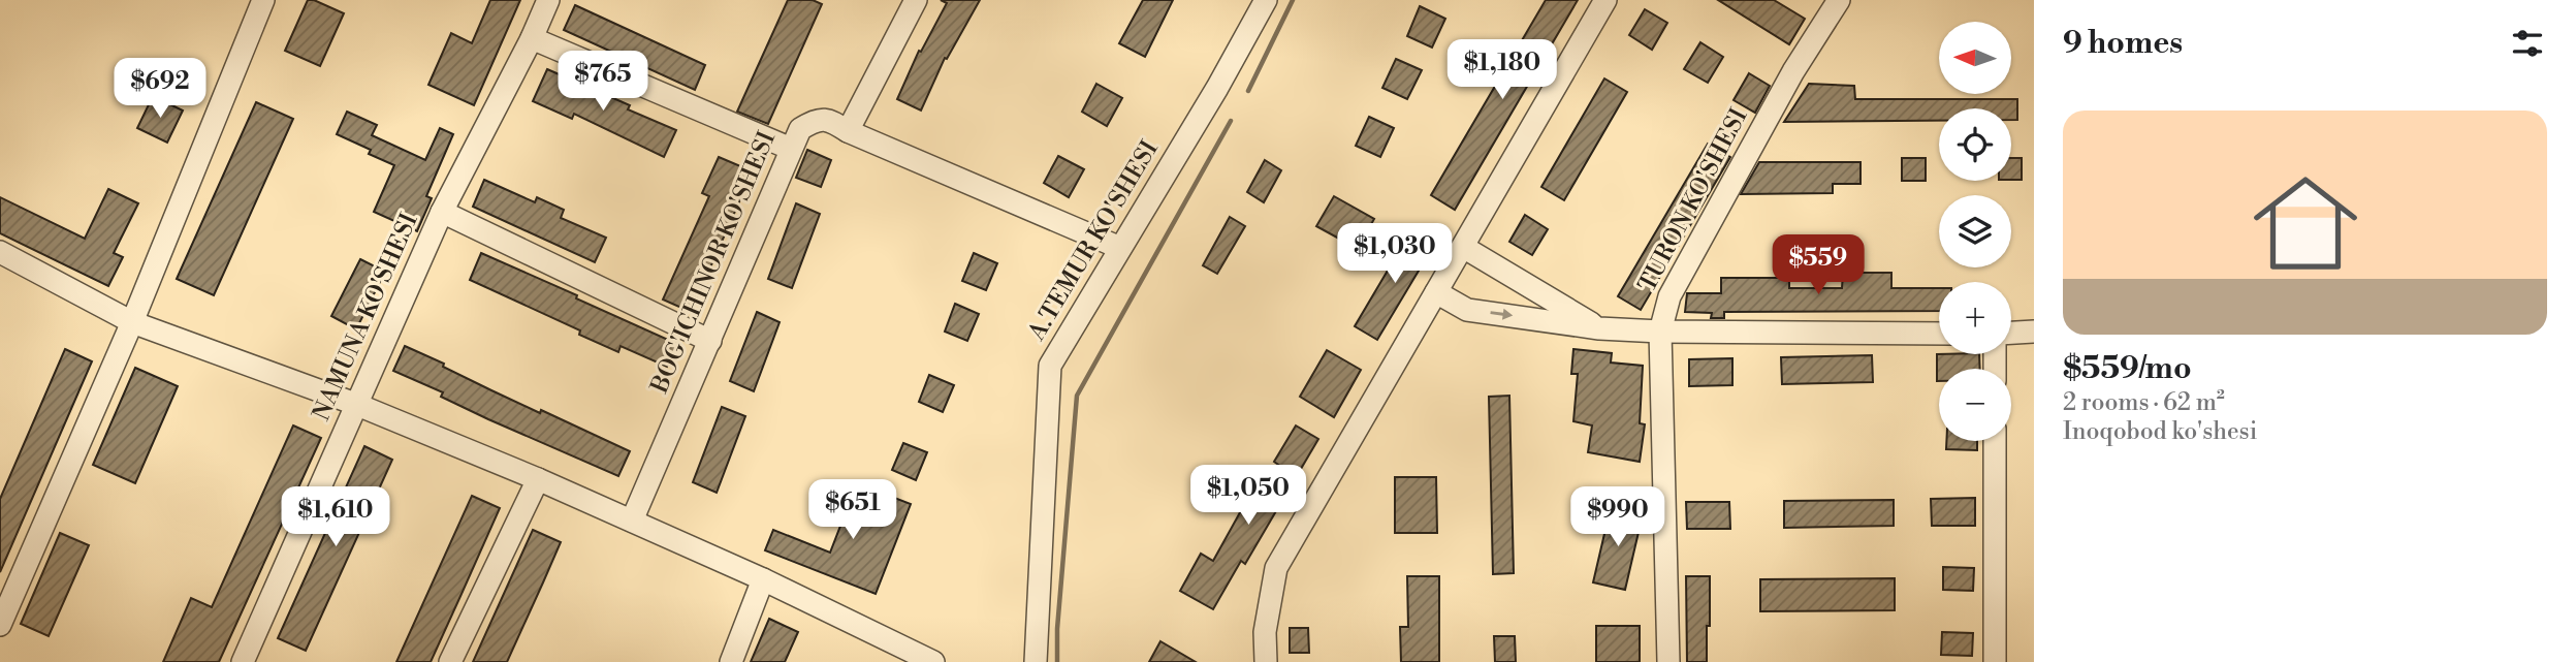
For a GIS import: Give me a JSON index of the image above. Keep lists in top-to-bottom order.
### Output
{
  "streets": {
    "street": [
      "TURON KO'SHESI",
      "A.TEMUR KO'SHESI",
      "BOG'ICHINOR KO'SHESI",
      "NAMUNA KO'SHESI"
    ]
  },
  "north": "left",
  "page": {
    "heading": "9 homes",
    "map_buttons": ["+", "−"],
    "price": [
      "$1,180",
      "$765",
      "$692",
      "$1,030",
      "$559",
      "$1,050",
      "$651",
      "$1,610",
      "$990"
    ],
    "list": [
      {
        "name": "$559/mo",
        "note": "2 rooms · 62 m² · Inoqobod ko'shesi"
      }
    ]
  }
}
